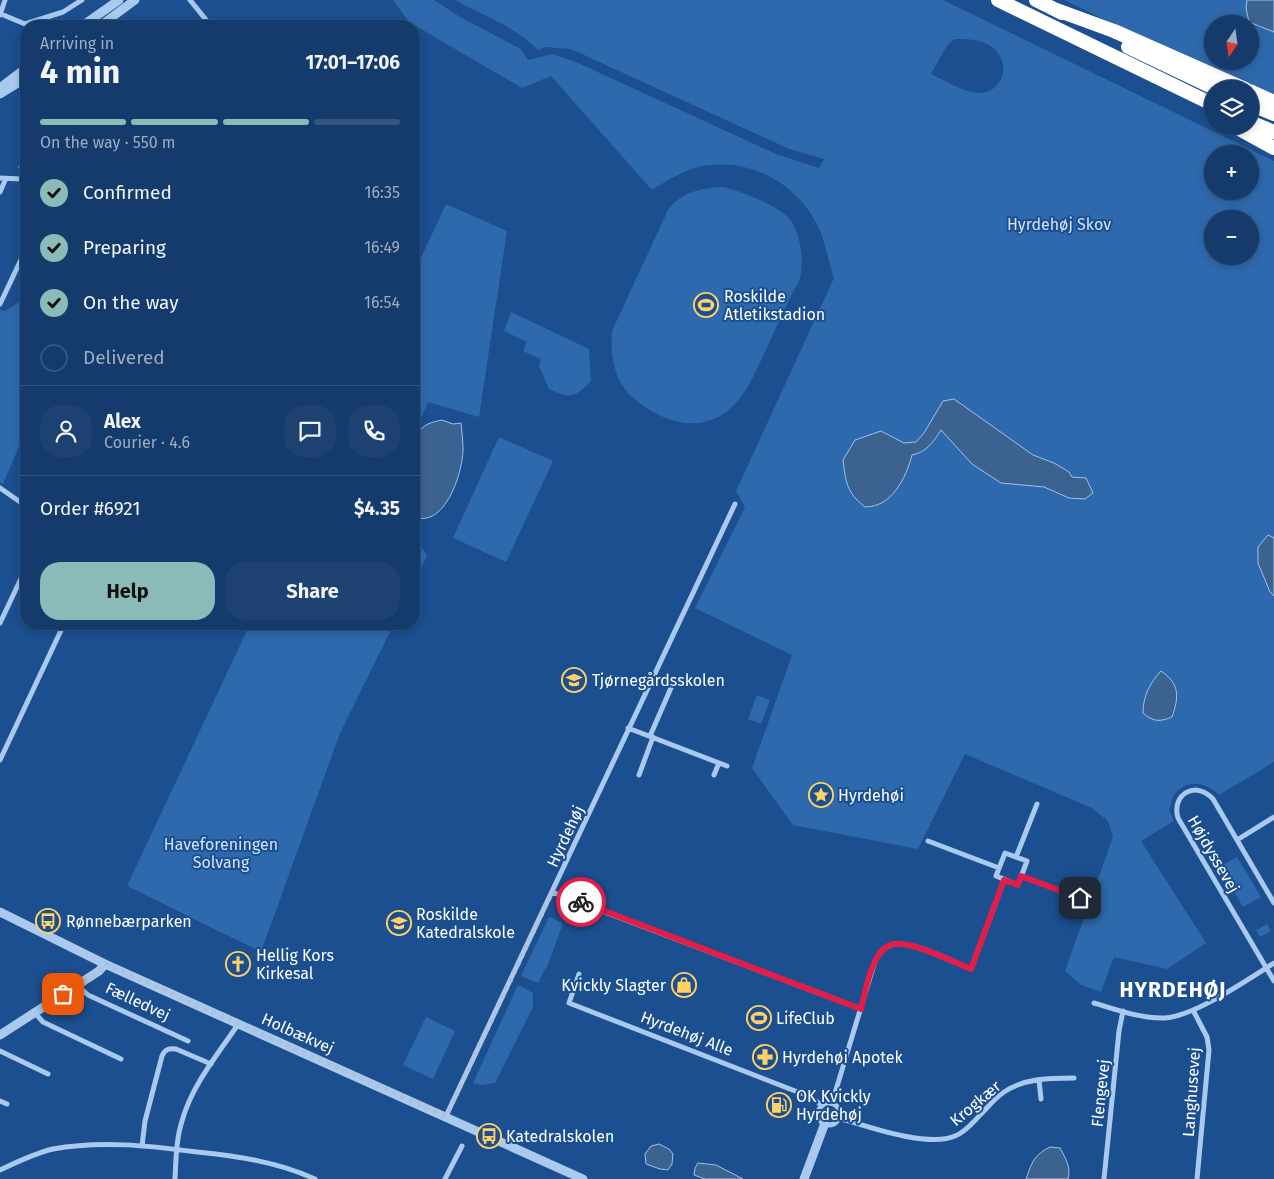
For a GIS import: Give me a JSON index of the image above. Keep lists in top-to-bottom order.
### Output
{
  "streets": {
    "street": [
      "Hyrdehøj",
      "Højdyssevej",
      "Fælledvej",
      "Holbækvej",
      "Hyrdehøj Alle",
      "Langhusevej",
      "Flengevej",
      "Krogkær"
    ]
  },
  "crossings": [
    ["Hyrdehøj", "Holbækvej"],
    ["Fælledvej", "Holbækvej"],
    ["Hyrdehøj Alle", "Krogkær"]
  ],
  "districts": ["HYRDEHØJ"],
  "parks": ["Hyrdehøj Skov", "Haveforeningen Solvang"],
  "places": {
    "sports": ["Roskilde Atletikstadion", "LifeClub"],
    "school or university": ["Tjørnegårdsskolen", "Roskilde Katedralskole"],
    "place": ["Hyrdehøi"],
    "bus stop": ["Rønnebærparken", "Katedralskolen"],
    "church": ["Hellig Kors Kirkesal"],
    "shop": ["Kvickly Slagter"],
    "pharmacy": ["Hyrdehøi Apotek"],
    "fuel station": ["OK Kvickly Hyrdehøj"]
  },
  "north": "bottom",
  "page": {
    "map_buttons": ["+", "−"],
    "heading": ["4 min", "Arriving in", "17:01–17:06"],
    "panel": [
      "Alex",
      "Courier · 4.6",
      "Order #6921",
      "$4.35"
    ],
    "bar": "On the way · 550 m",
    "list": [
      ["Confirmed", "16:35"],
      ["Preparing", "16:49"],
      ["On the way", "16:54"],
      "Delivered"
    ],
    "buttons": ["Help", "Share"]
  }
}
